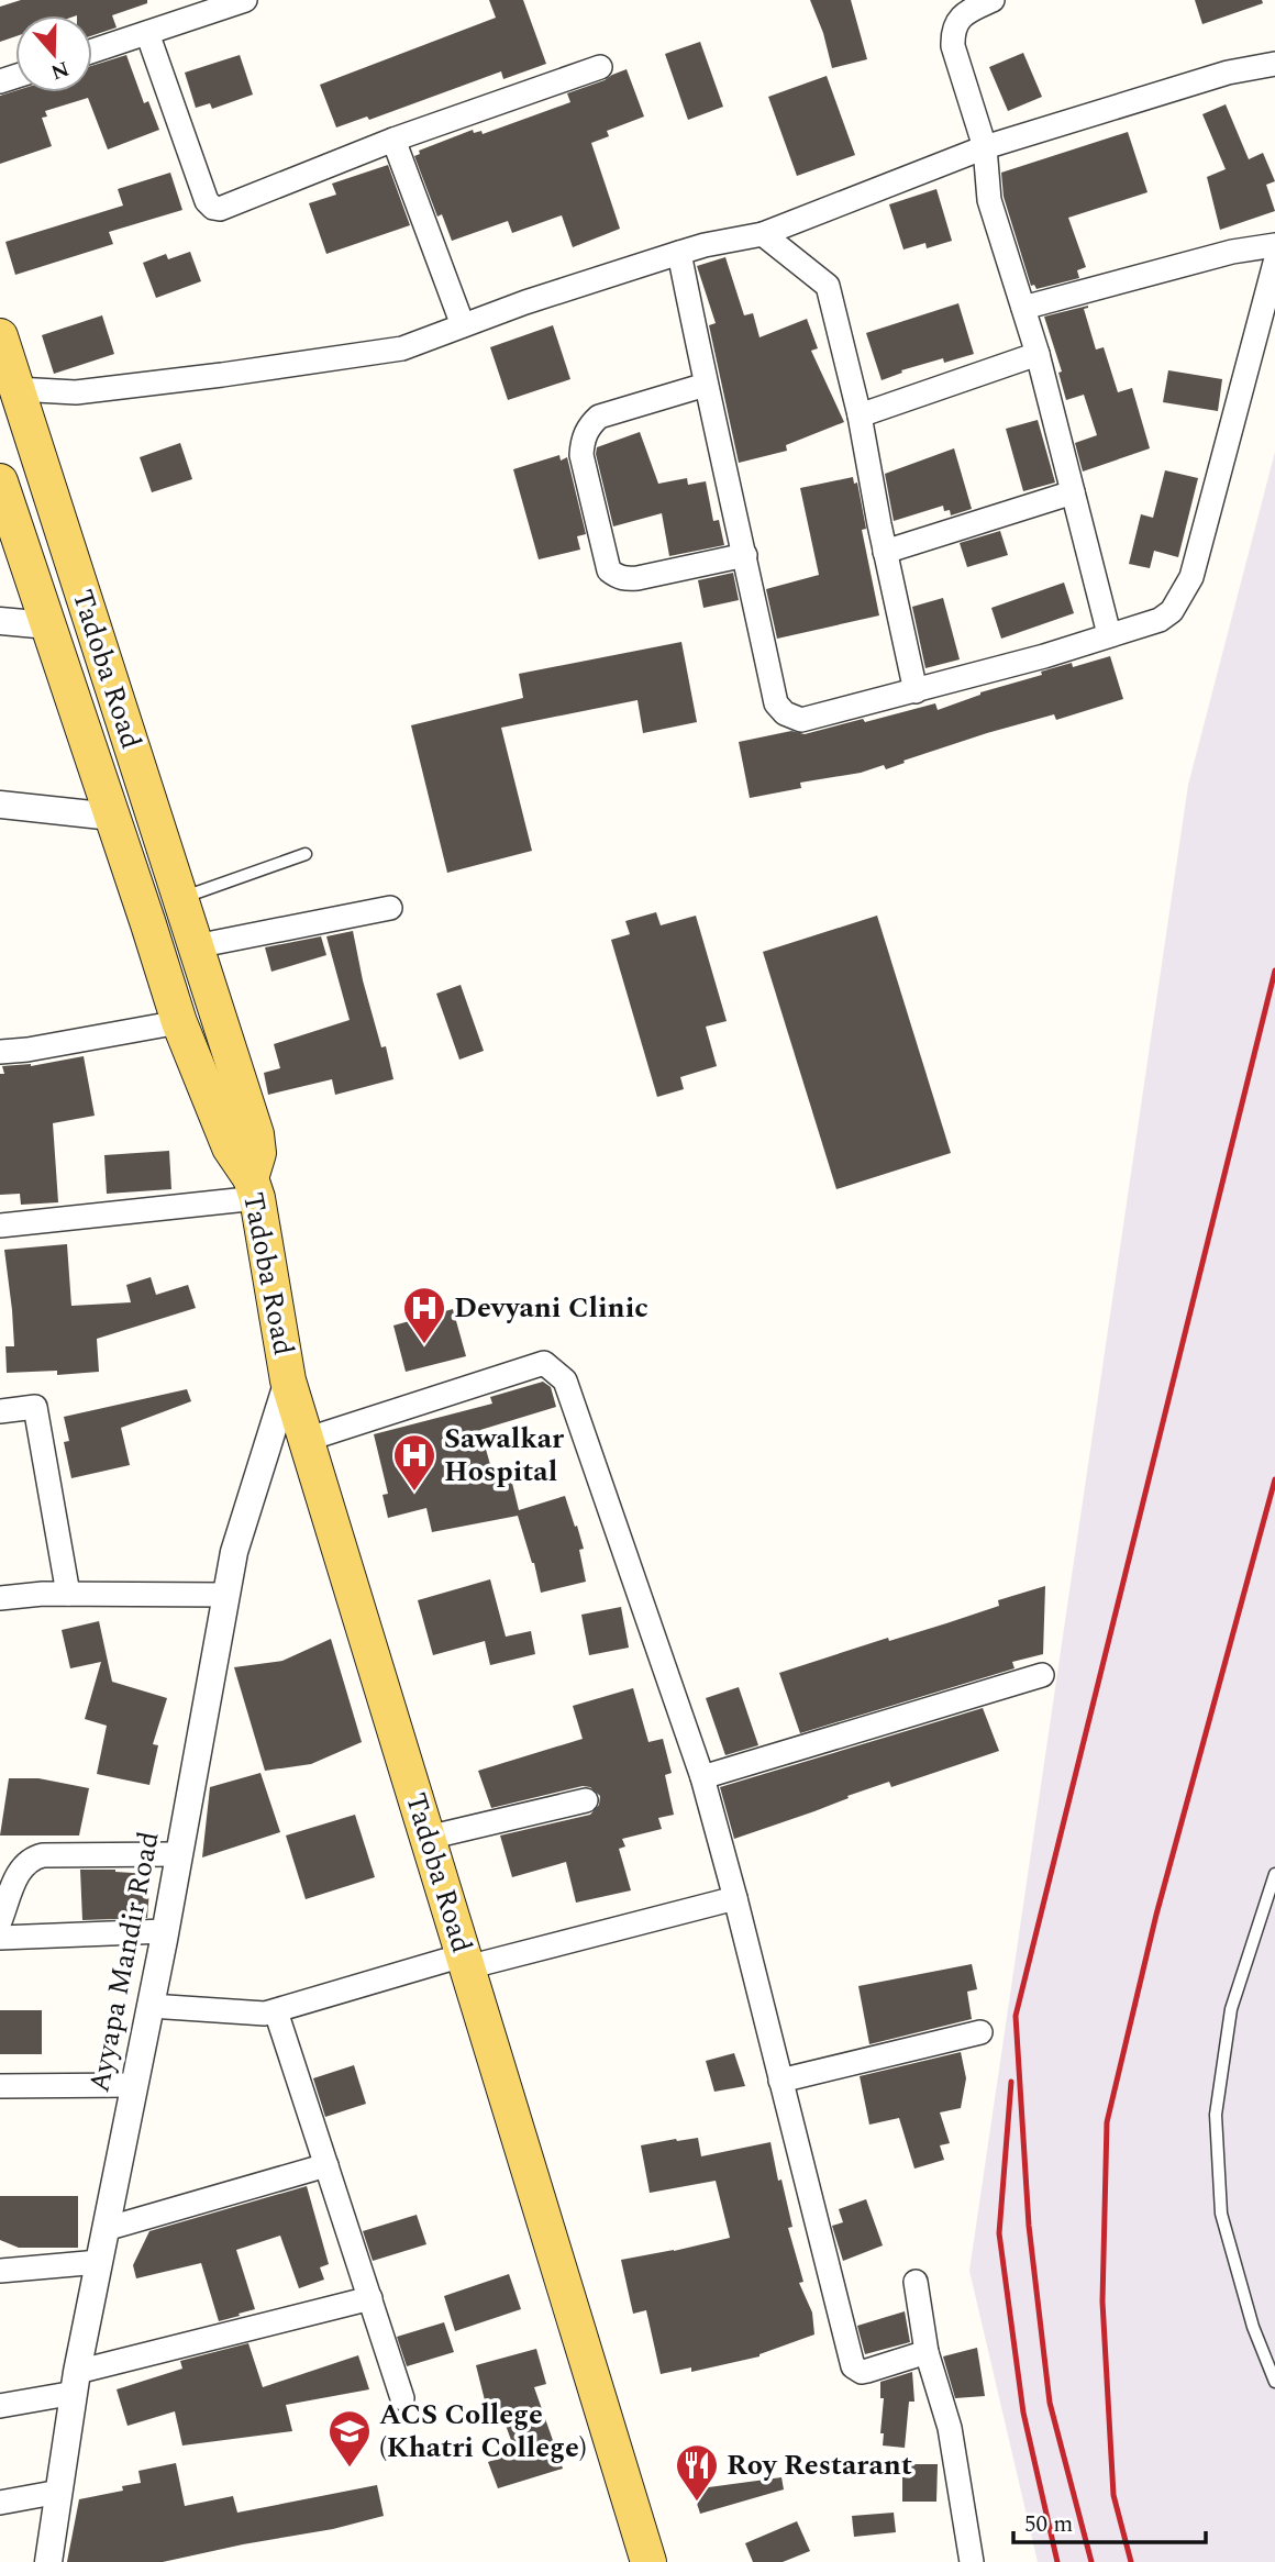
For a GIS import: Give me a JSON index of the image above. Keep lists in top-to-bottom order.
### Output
{
  "streets": {
    "main road": ["Tadoba Road"],
    "street": ["Ayyapa Mandir Road"]
  },
  "crossings": [
    ["Tadoba Road", "Ayyapa Mandir Road"]
  ],
  "places": {
    "hospital": ["Devyani Clinic", "Sawalkar Hospital"],
    "school or university": ["ACS College (Khatri College)"],
    "restaurant": ["Roy Restarant"]
  },
  "scale_bar": "50 m",
  "north": "bottom"
}
